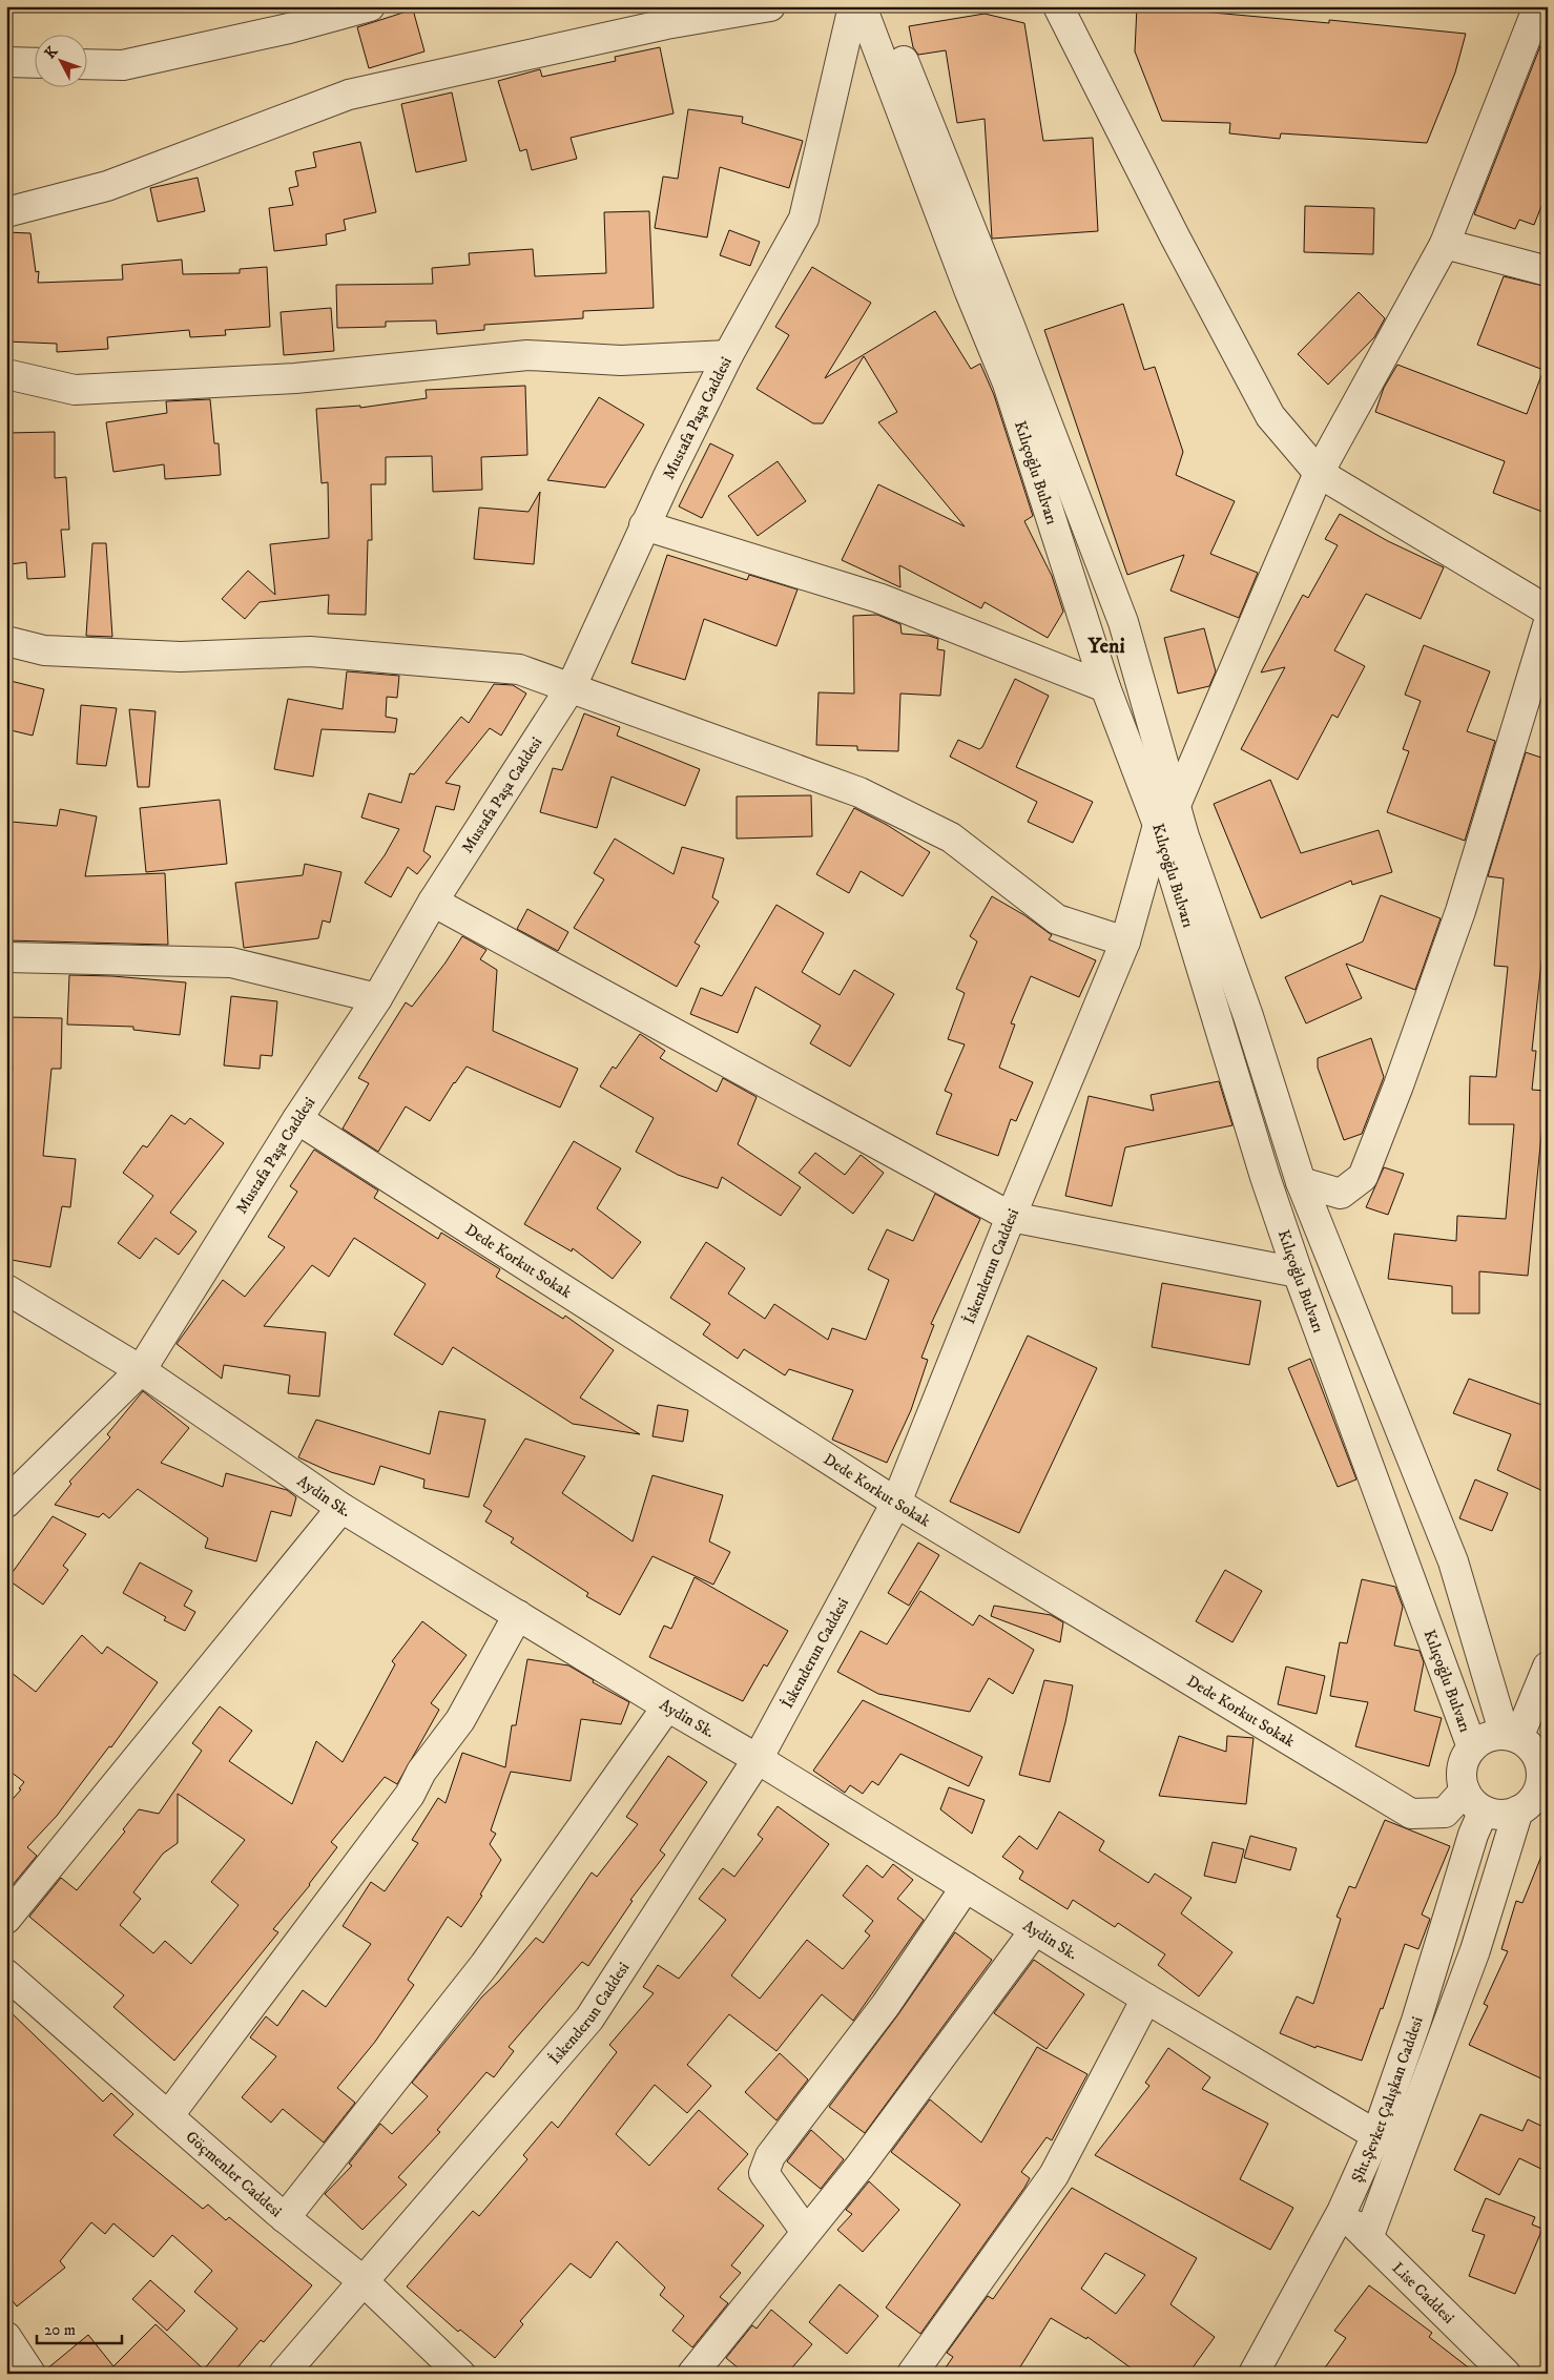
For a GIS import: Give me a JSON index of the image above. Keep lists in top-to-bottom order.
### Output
{
  "streets": {
    "street": [
      "Mustafa Paşa Caddesi",
      "Kılıçoğlu Bulvarı",
      "Dede Korkut Sokak",
      "İskenderun Caddesi",
      "Aydin Sk.",
      "Şht.Şevket Çalışkan Caddesi",
      "Göçmenler Caddesi",
      "Lise Caddesi"
    ]
  },
  "crossings": [
    ["Mustafa Paşa Caddesi", "Dede Korkut Sokak"],
    ["Mustafa Paşa Caddesi", "Aydin Sk."],
    ["Kılıçoğlu Bulvarı", "Dede Korkut Sokak"],
    ["Kılıçoğlu Bulvarı", "İskenderun Caddesi"],
    ["Kılıçoğlu Bulvarı", "Şht.Şevket Çalışkan Caddesi"],
    ["Dede Korkut Sokak", "İskenderun Caddesi"],
    ["Dede Korkut Sokak", "Şht.Şevket Çalışkan Caddesi"],
    ["İskenderun Caddesi", "Aydin Sk."],
    ["İskenderun Caddesi", "Göçmenler Caddesi"],
    ["Aydin Sk.", "Şht.Şevket Çalışkan Caddesi"],
    ["Şht.Şevket Çalışkan Caddesi", "Lise Caddesi"]
  ],
  "districts": ["Yeni"],
  "scale_bar": "20 m",
  "north": "top left"
}
